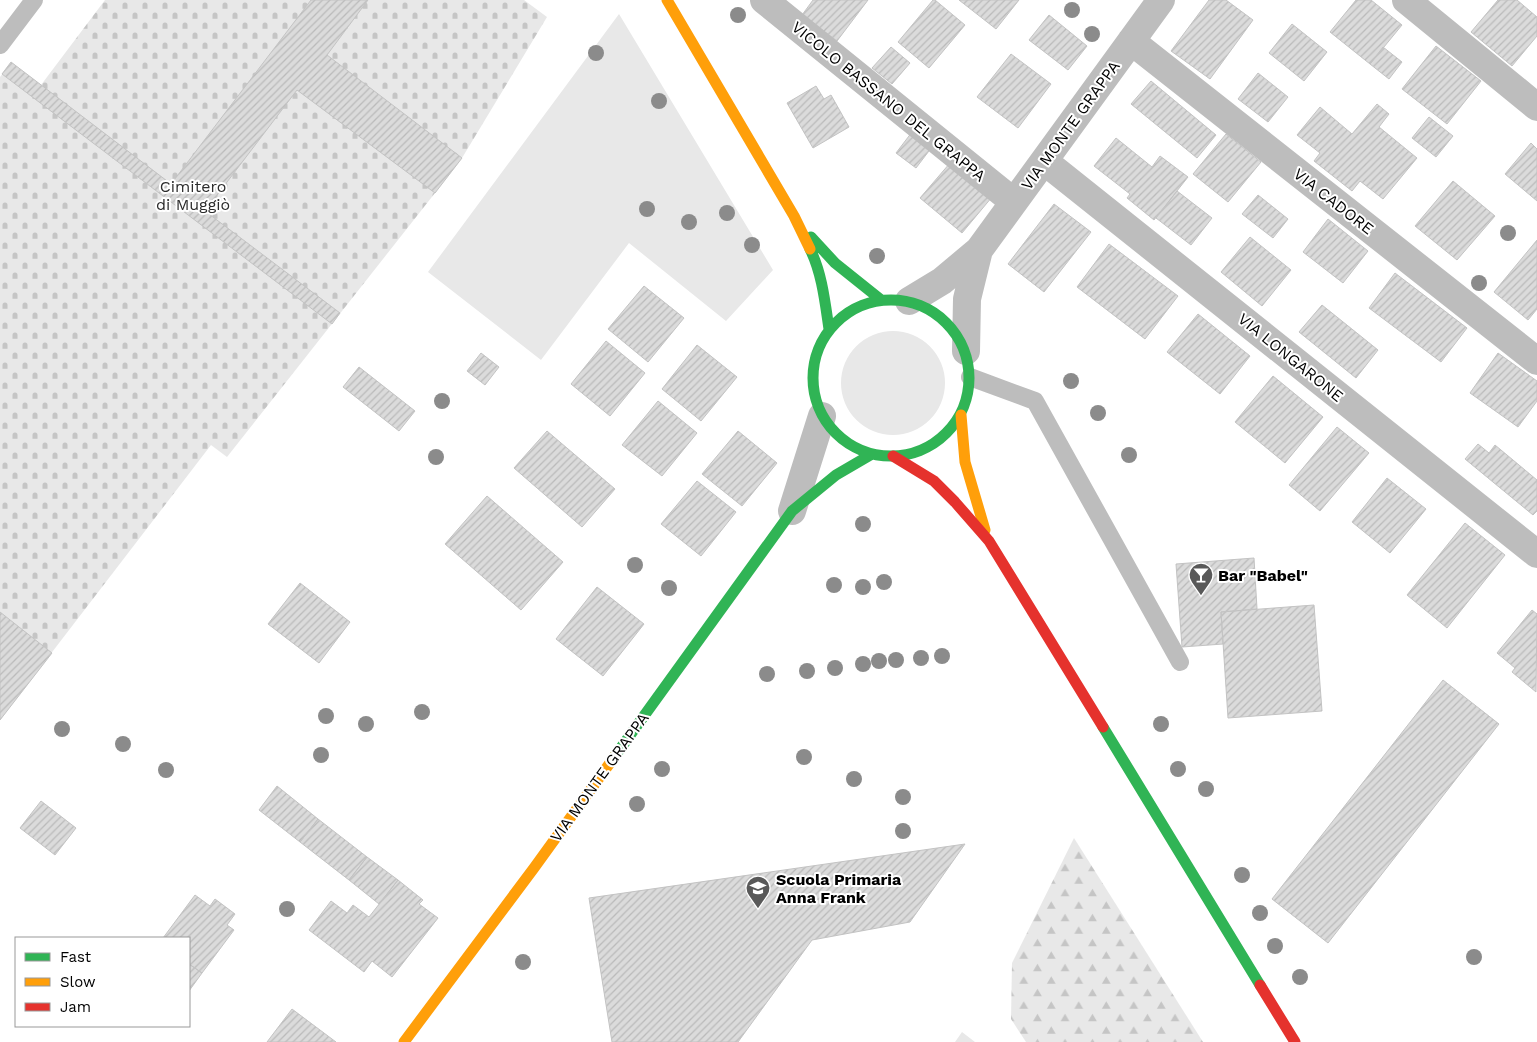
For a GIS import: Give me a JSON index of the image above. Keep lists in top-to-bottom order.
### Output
{
  "streets": {
    "main road": ["VIA MONTE GRAPPA"],
    "street": ["VICOLO BASSANO DEL GRAPPA", "VIA CADORE", "VIA LONGARONE"]
  },
  "crossings": [
    ["VICOLO BASSANO DEL GRAPPA", "VIA MONTE GRAPPA"],
    ["VIA MONTE GRAPPA", "VIA CADORE"],
    ["VIA MONTE GRAPPA", "VIA LONGARONE"]
  ],
  "parks": ["Cimitero di Muggiò"],
  "places": {
    "bar": ["Bar \"Babel\""],
    "school or university": ["Scuola Primaria Anna Frank"]
  },
  "legend": ["Fast", "Slow", "Jam"]
}
